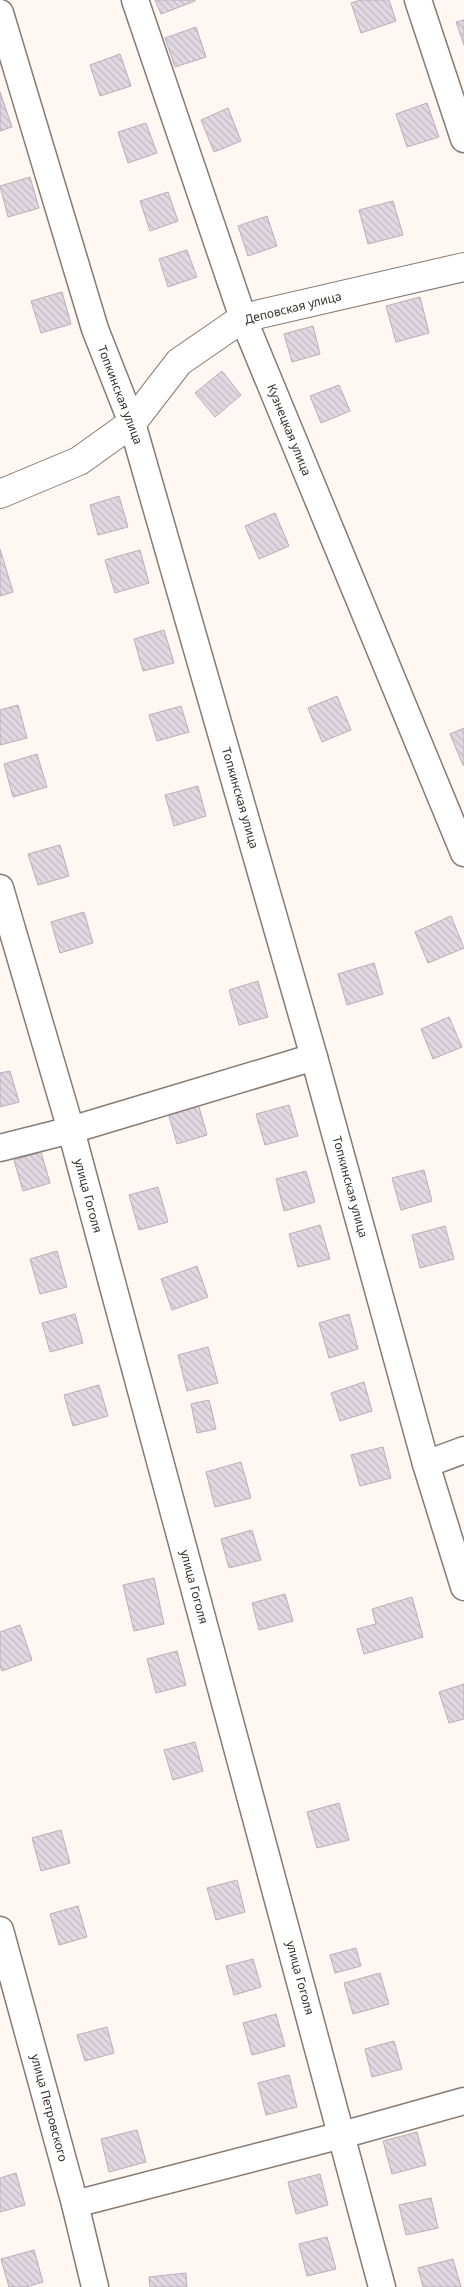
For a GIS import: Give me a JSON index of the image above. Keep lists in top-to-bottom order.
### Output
{
  "streets": {
    "street": [
      "Деповская улица",
      "Топкинская улица",
      "Кузнецкая улица",
      "улица Гоголя",
      "улица Петровского"
    ]
  },
  "crossings": [
    ["Деповская улица", "Топкинская улица"],
    ["Деповская улица", "Кузнецкая улица"]
  ]
}
